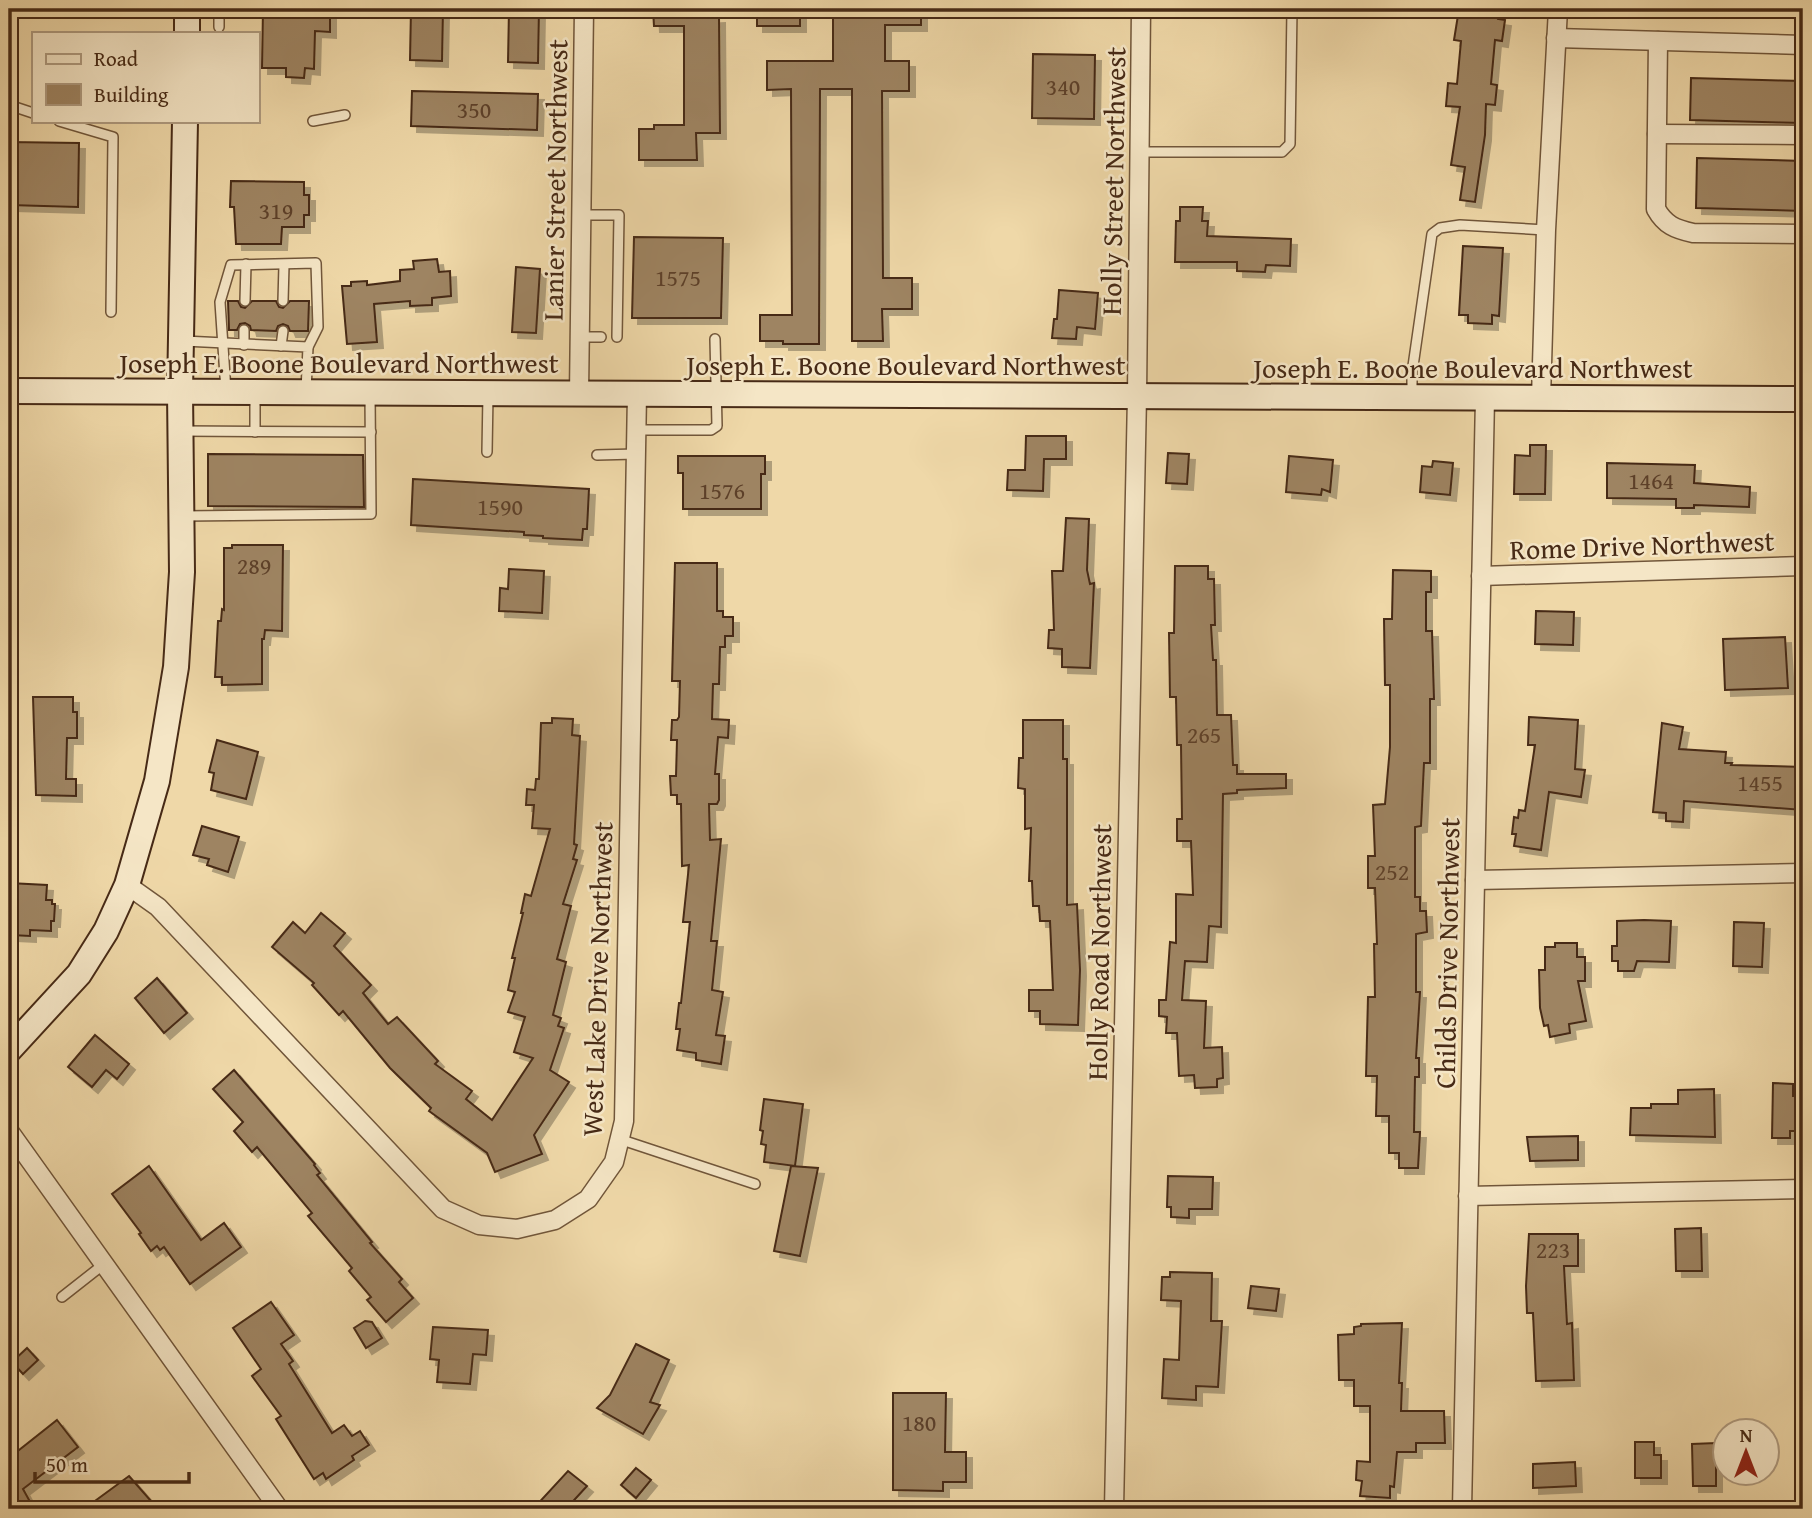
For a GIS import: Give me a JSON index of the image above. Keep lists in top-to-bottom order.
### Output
{
  "streets": {
    "main road": ["Joseph E. Boone Boulevard Northwest"],
    "street": [
      "Lanier Street Northwest",
      "Holly Street Northwest",
      "Rome Drive Northwest",
      "Holly Road Northwest",
      "Childs Drive Northwest",
      "West Lake Drive Northwest"
    ]
  },
  "crossings": [
    ["Lanier Street Northwest", "Joseph E. Boone Boulevard Northwest"],
    ["Holly Street Northwest", "Joseph E. Boone Boulevard Northwest"],
    ["Holly Street Northwest", "Holly Road Northwest"],
    ["Joseph E. Boone Boulevard Northwest", "Holly Road Northwest"],
    ["Joseph E. Boone Boulevard Northwest", "Childs Drive Northwest"],
    ["Joseph E. Boone Boulevard Northwest", "West Lake Drive Northwest"],
    ["Rome Drive Northwest", "Childs Drive Northwest"]
  ],
  "house_numbers": [
    "340",
    "350",
    "319",
    "1575",
    "1464",
    "1576",
    "1590",
    "289",
    "265",
    "1455",
    "252",
    "223",
    "180"
  ],
  "legend": ["Road", "Building"],
  "scale_bar": "50 m",
  "north": "top"
}
